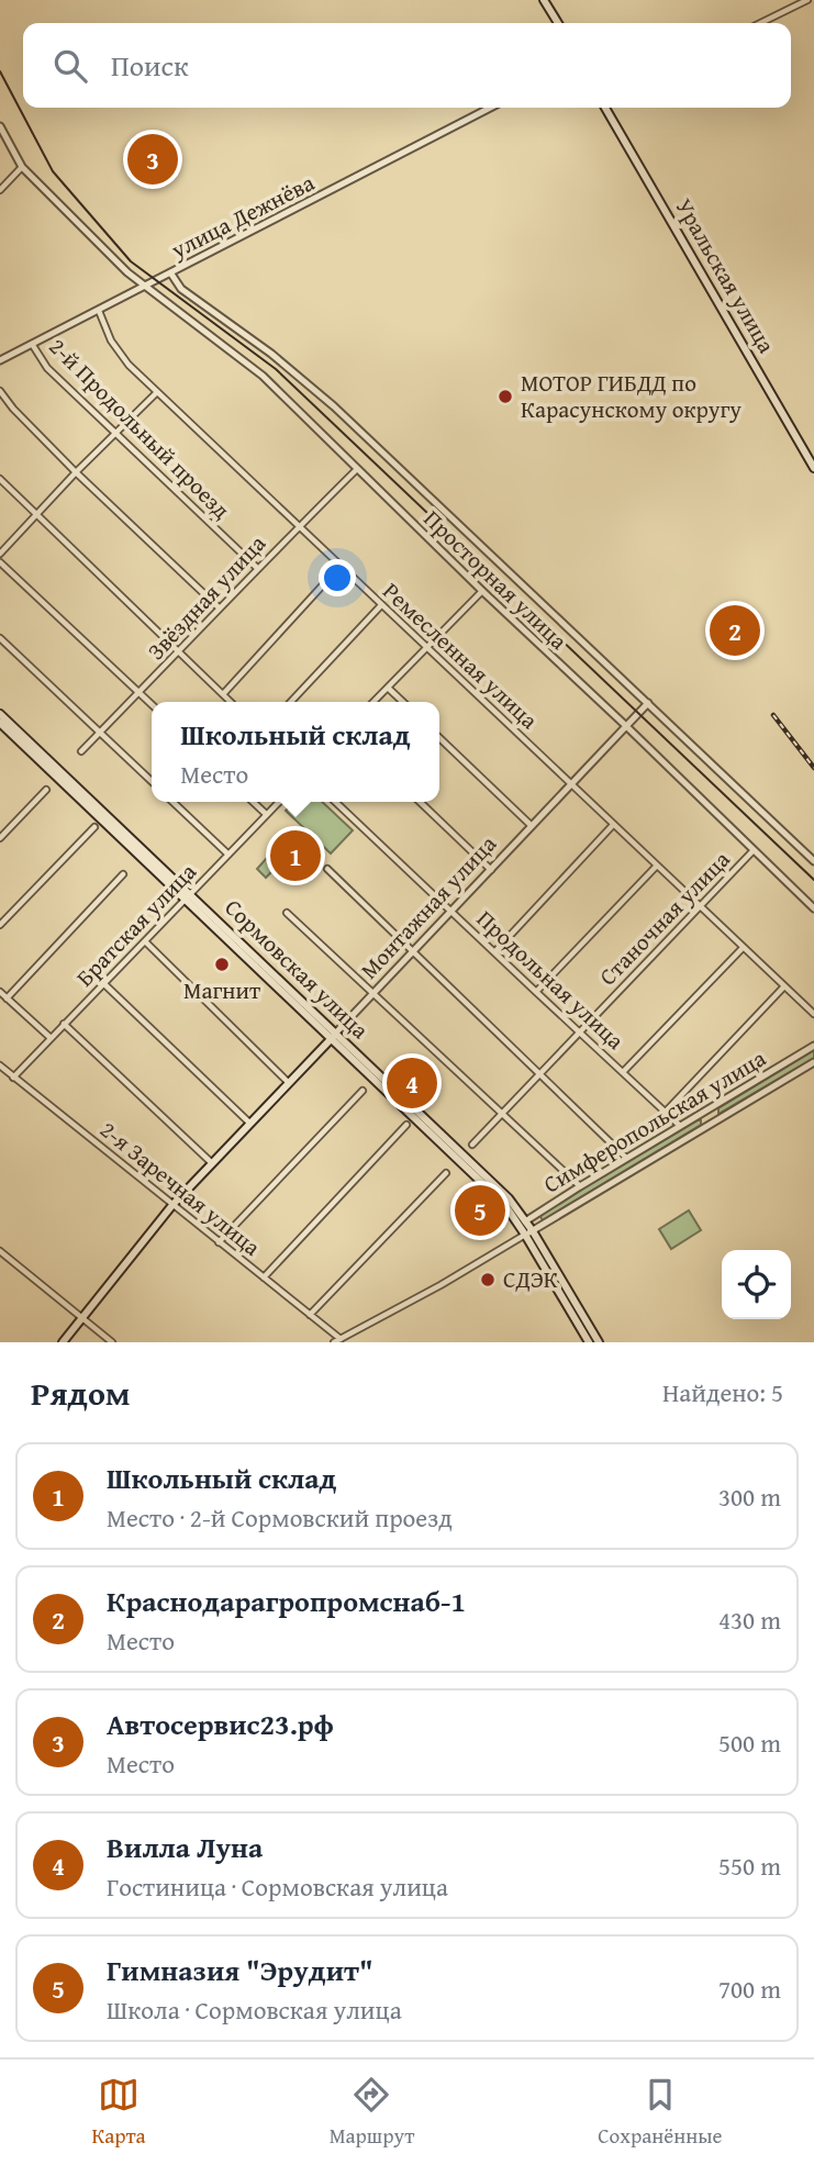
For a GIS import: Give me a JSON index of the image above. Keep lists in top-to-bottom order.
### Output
{
  "streets": {
    "main road": ["Уральская улица", "Монтажная улица", "Сормовская улица"],
    "street": [
      "улица Дежнёва",
      "2-й Продольный проезд",
      "Просторная улица",
      "Звёздная улица",
      "Ремесленная улица",
      "Станочная улица",
      "Братская улица",
      "Продольная улица",
      "Симферопольская улица",
      "2-я Заречная улица"
    ]
  },
  "crossings": [
    ["улица Дежнёва", "2-й Продольный проезд"],
    ["улица Дежнёва", "Просторная улица"],
    ["улица Дежнёва", "Ремесленная улица"],
    ["2-й Продольный проезд", "Звёздная улица"],
    ["Просторная улица", "Звёздная улица"],
    ["Просторная улица", "Монтажная улица"],
    ["Просторная улица", "Станочная улица"],
    ["Звёздная улица", "Ремесленная улица"],
    ["Ремесленная улица", "Монтажная улица"],
    ["Ремесленная улица", "Станочная улица"],
    ["Монтажная улица", "Сормовская улица"],
    ["Монтажная улица", "Продольная улица"],
    ["Монтажная улица", "2-я Заречная улица"],
    ["Станочная улица", "Продольная улица"],
    ["Братская улица", "Сормовская улица"],
    ["Братская улица", "2-я Заречная улица"],
    ["Сормовская улица", "Симферопольская улица"],
    ["Продольная улица", "Симферопольская улица"],
    ["Симферопольская улица", "2-я Заречная улица"]
  ],
  "places": ["МОТОР ГИБДД по Карасунскому округу", "Магнит", "СДЭК"],
  "page": {
    "search": "Поиск",
    "pins": [
      "3",
      "2",
      "1",
      "4",
      "5"
    ],
    "popup": ["Школьный склад", "Место"],
    "heading": ["Рядом", "Найдено: 5"],
    "list": [
      {
        "mark": "1",
        "name": "Школьный склад",
        "note": "Место · 2-й Сормовский проезд",
        "value": "300 m"
      },
      {
        "mark": "2",
        "name": "Краснодарагропромснаб-1",
        "note": "Место",
        "value": "430 m"
      },
      {
        "mark": "3",
        "name": "Автосервис23.рф",
        "note": "Место",
        "value": "500 m"
      },
      {
        "mark": "4",
        "name": "Вилла Луна",
        "note": "Гостиница · Сормовская улица",
        "value": "550 m"
      },
      {
        "mark": "5",
        "name": "Гимназия \"Эрудит\"",
        "note": "Школа · Сормовская улица",
        "value": "700 m"
      }
    ],
    "nav": ["Карта", "Маршрут", "Сохранённые"]
  }
}
